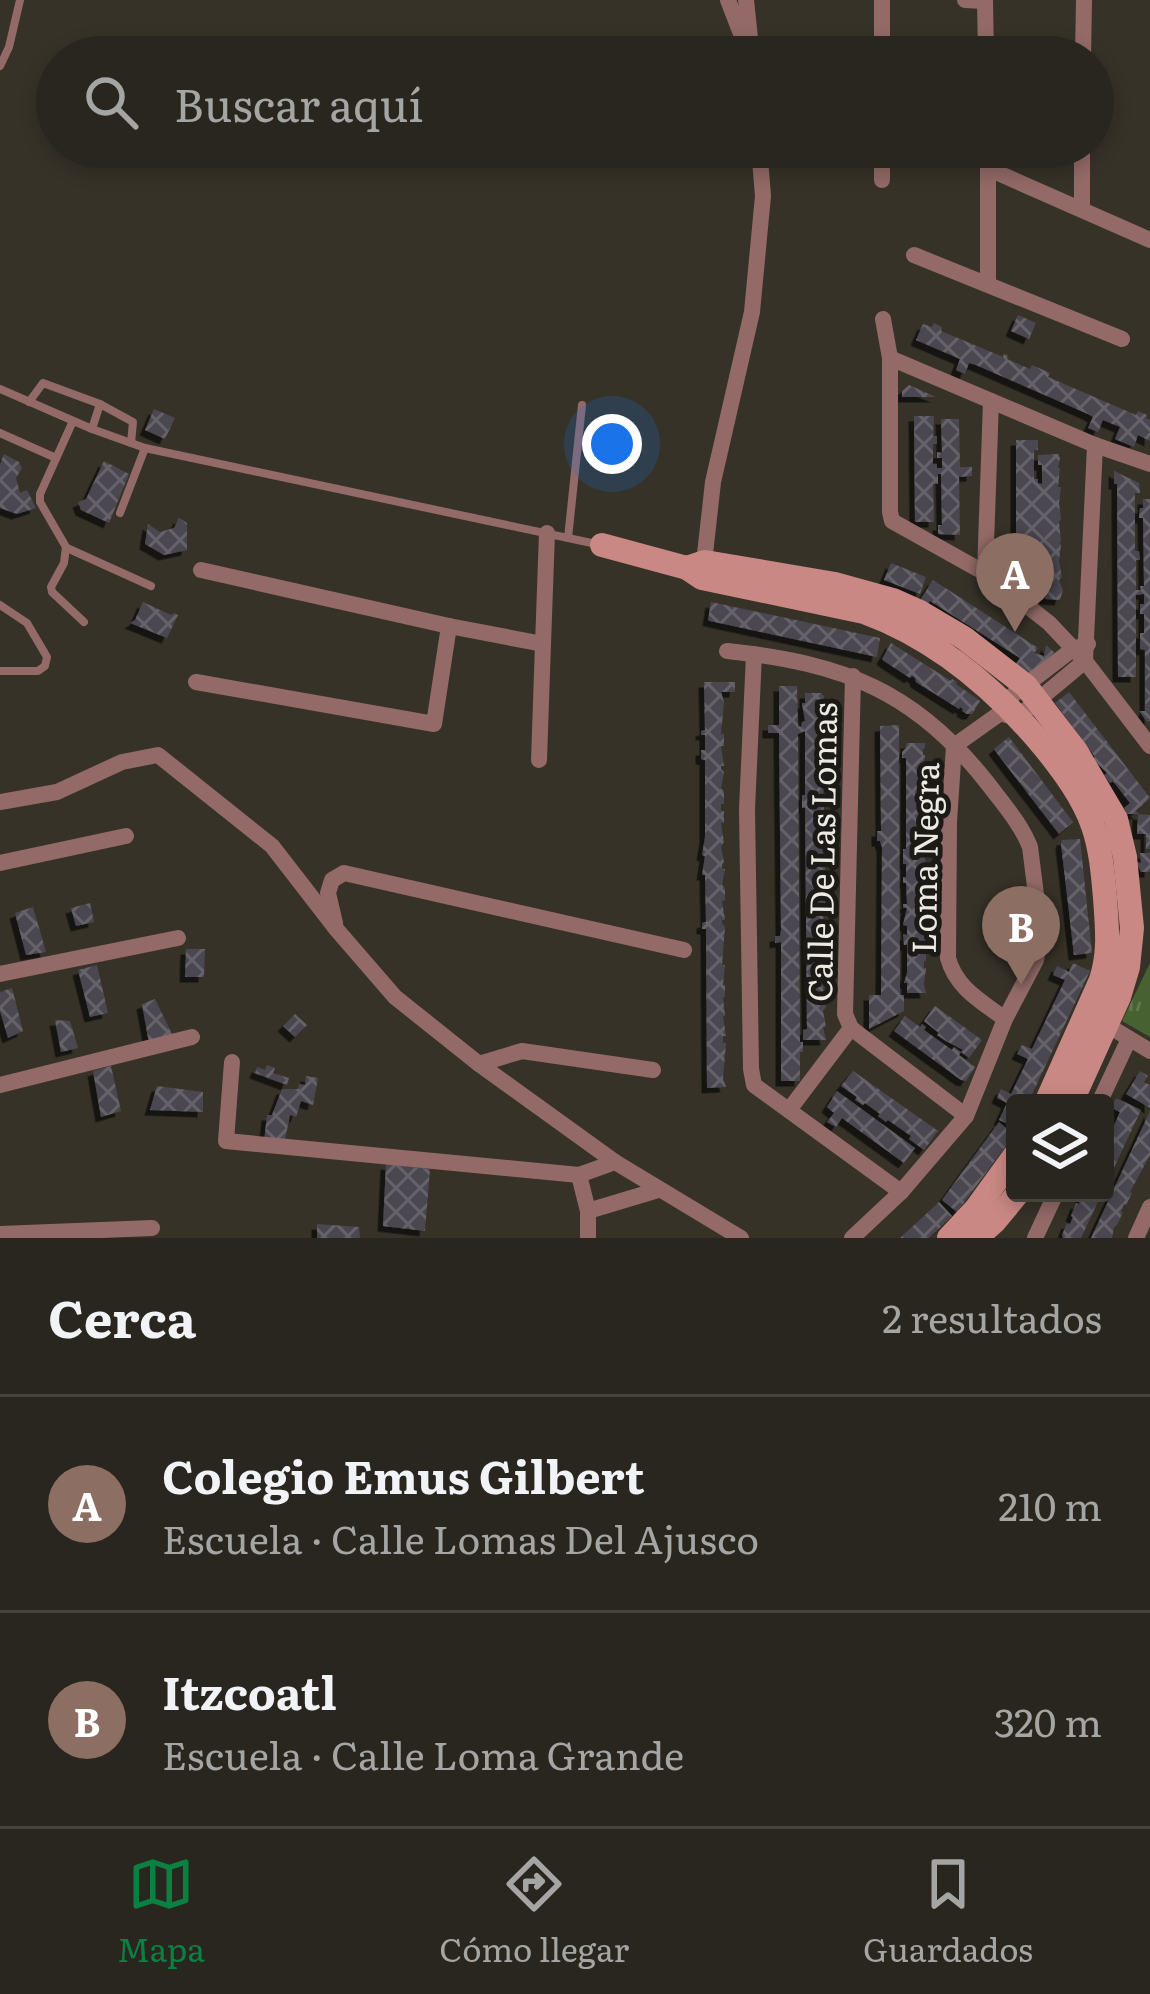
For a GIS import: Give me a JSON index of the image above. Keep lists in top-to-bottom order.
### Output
{
  "streets": {
    "street": ["Calle De Las Lomas", "Loma Negra"]
  },
  "page": {
    "search": "Buscar aquí",
    "pins": ["A", "B"],
    "heading": ["Cerca", "2 resultados"],
    "list": [
      {
        "mark": "A",
        "name": "Colegio Emus Gilbert",
        "note": "Escuela · Calle Lomas Del Ajusco",
        "value": "210 m"
      },
      {
        "mark": "B",
        "name": "Itzcoatl",
        "note": "Escuela · Calle Loma Grande",
        "value": "320 m"
      }
    ],
    "nav": ["Mapa", "Cómo llegar", "Guardados"]
  }
}
